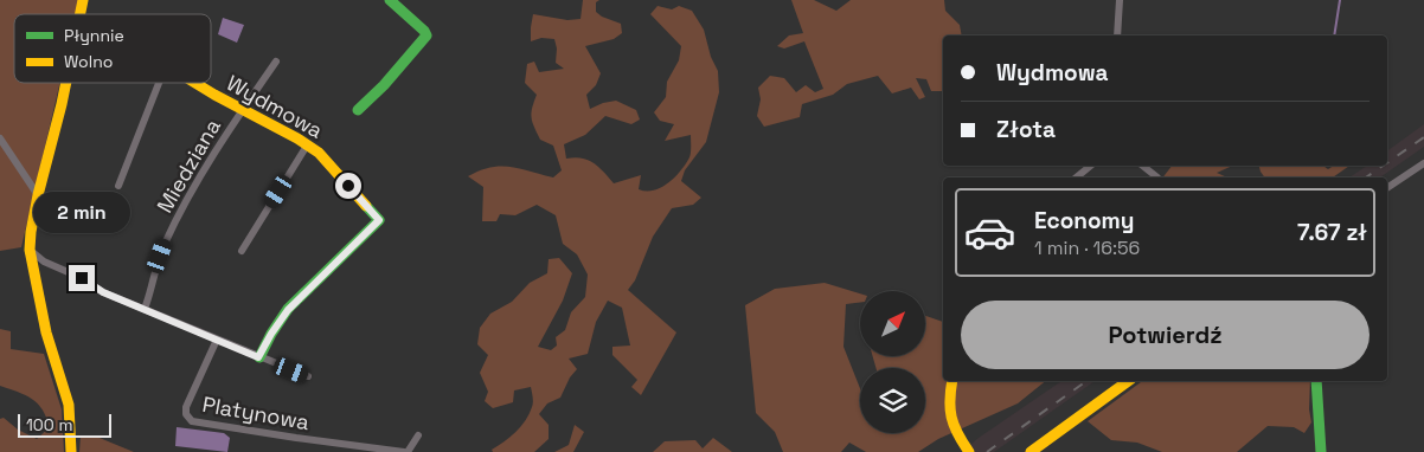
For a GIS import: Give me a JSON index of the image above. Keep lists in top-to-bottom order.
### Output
{
  "streets": {
    "street": ["Wydmowa", "Miedziana", "Platynowa"]
  },
  "crossings": [
    ["Wydmowa", "Miedziana"]
  ],
  "legend": ["Płynnie", "Wolno"],
  "scale_bar": "100 m",
  "north": "top right",
  "page": {
    "banner": ["Wydmowa", "Złota"],
    "list": [
      {
        "name": "Economy",
        "note": "1 min · 16:56",
        "value": "7.67 zł"
      }
    ],
    "bubble": "2 min",
    "buttons": "Potwierdź",
    "scale": "100 m"
  }
}
